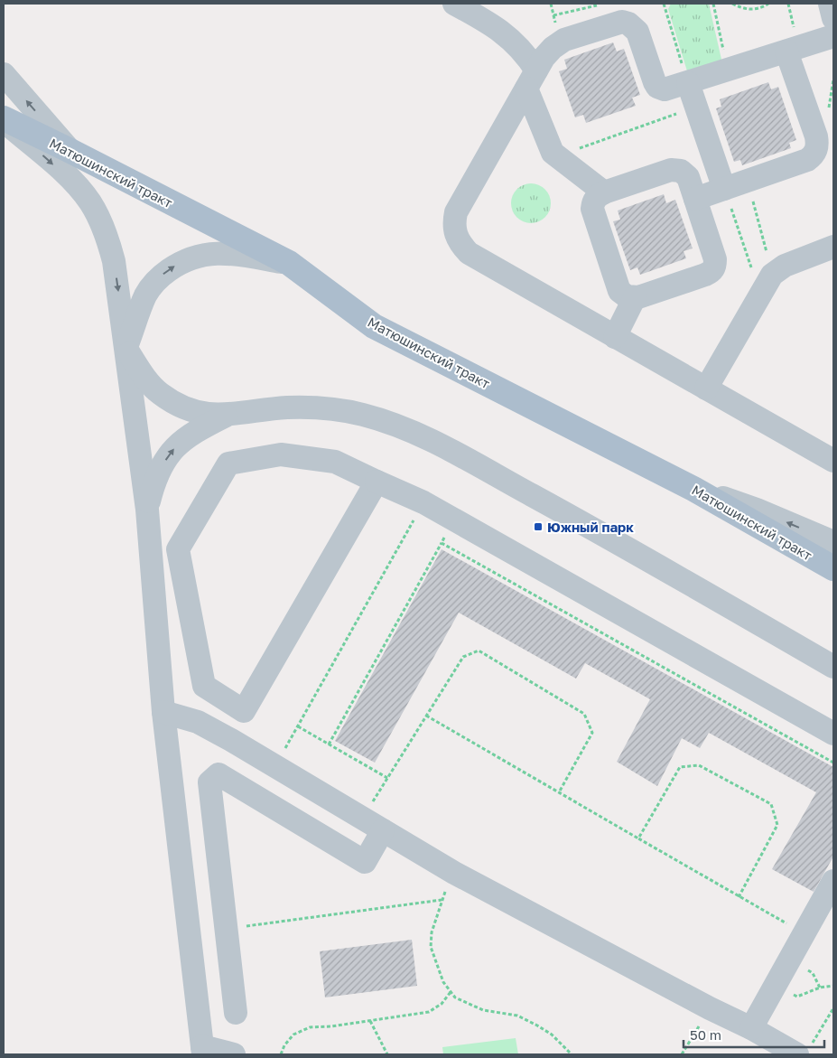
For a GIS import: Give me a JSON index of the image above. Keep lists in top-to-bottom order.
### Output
{
  "streets": {
    "main road": ["Матюшинский тракт"]
  },
  "places": {
    "transit": ["Южный парк"]
  },
  "scale_bar": "50 m"
}
